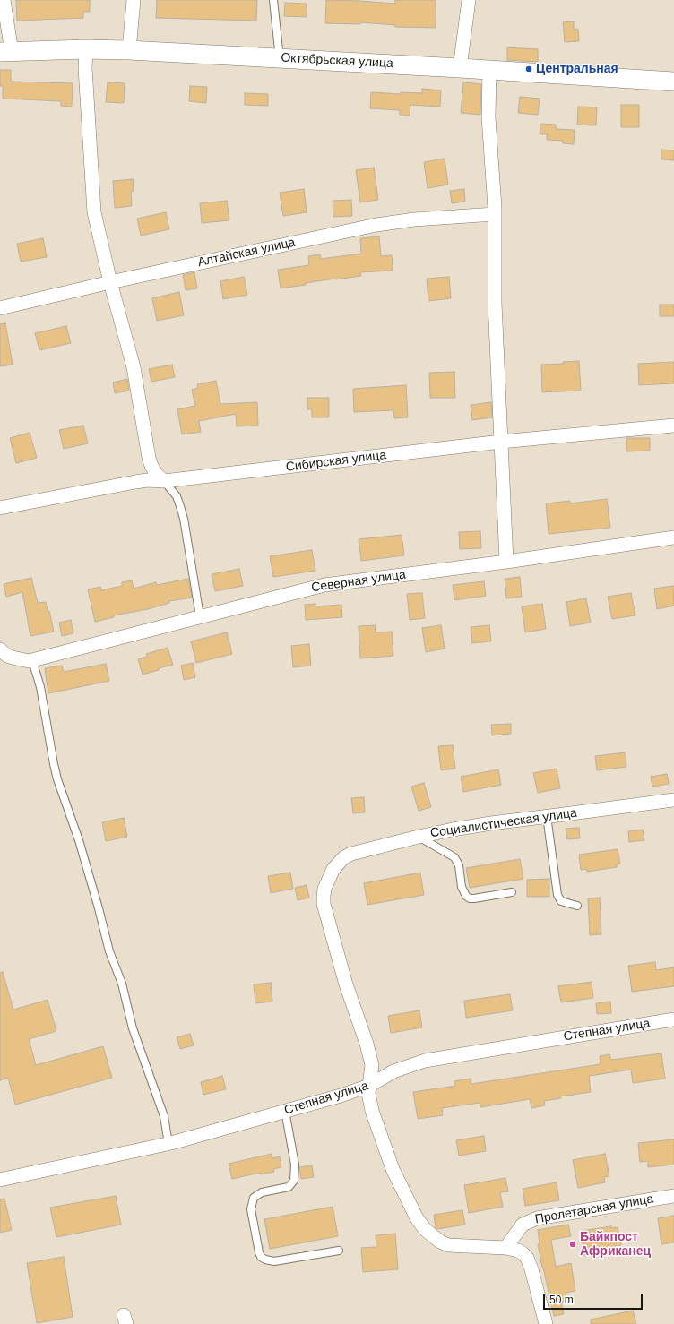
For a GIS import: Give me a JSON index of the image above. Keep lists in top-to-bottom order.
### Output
{
  "streets": {
    "street": [
      "Октябрьская улица",
      "Алтайская улица",
      "Сибирская улица",
      "Северная улица",
      "Социалистическая улица",
      "Степная улица",
      "Пролетарская улица"
    ]
  },
  "crossings": [
    ["Социалистическая улица", "Степная улица"]
  ],
  "places": ["Центральная", "Байкпост Африканец"],
  "scale_bar": "50 m"
}
